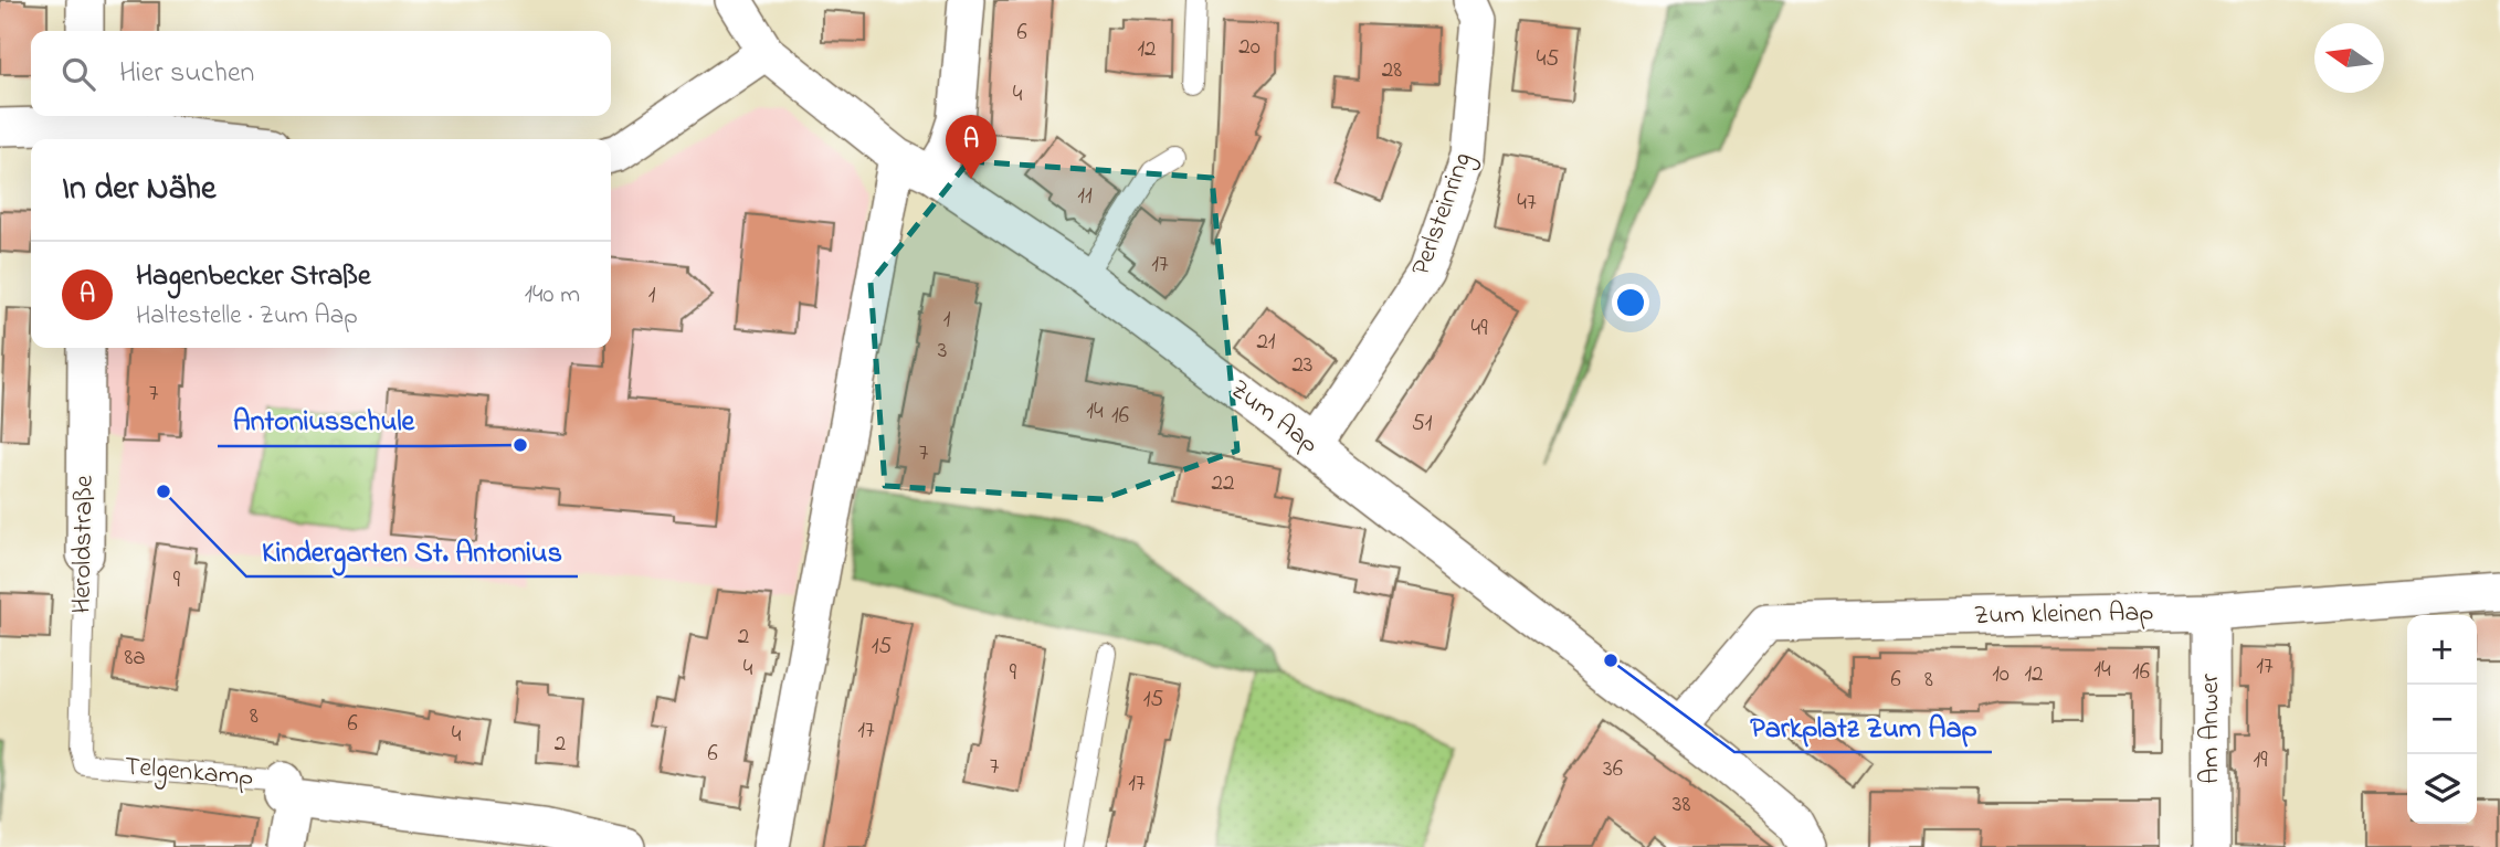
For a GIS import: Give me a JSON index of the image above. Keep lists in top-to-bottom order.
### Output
{
  "streets": {
    "street": [
      "Perlsteinring",
      "Zum Aap",
      "Heroldstraße",
      "Zum kleinen Aap",
      "Am Anwer",
      "Telgenkamp"
    ]
  },
  "crossings": [
    ["Perlsteinring", "Zum Aap"],
    ["Zum Aap", "Zum kleinen Aap"],
    ["Heroldstraße", "Telgenkamp"],
    ["Zum kleinen Aap", "Am Anwer"]
  ],
  "places": ["Antoniusschule", "Kindergarten St. Antonius", "Parkplatz Zum Aap"],
  "house_numbers": [
    "6",
    "20",
    "12",
    "45",
    "28",
    "4",
    "11",
    "47",
    "17",
    "1",
    "1",
    "49",
    "21",
    "3",
    "23",
    "7",
    "14",
    "16",
    "51",
    "7",
    "22",
    "9",
    "2",
    "15",
    "8a",
    "17",
    "4",
    "14",
    "16",
    "9",
    "10",
    "12",
    "6",
    "8",
    "15",
    "8",
    "6",
    "17",
    "4",
    "2",
    "6",
    "19",
    "7",
    "36",
    "17",
    "38"
  ],
  "north": "left",
  "page": {
    "search": "Hier suchen",
    "pins": "A",
    "heading": "In der Nähe",
    "list": [
      {
        "mark": "A",
        "name": "Hagenbecker Straße",
        "note": "Haltestelle · Zum Aap",
        "value": "140 m"
      }
    ],
    "map_buttons": ["+", "−"]
  }
}
